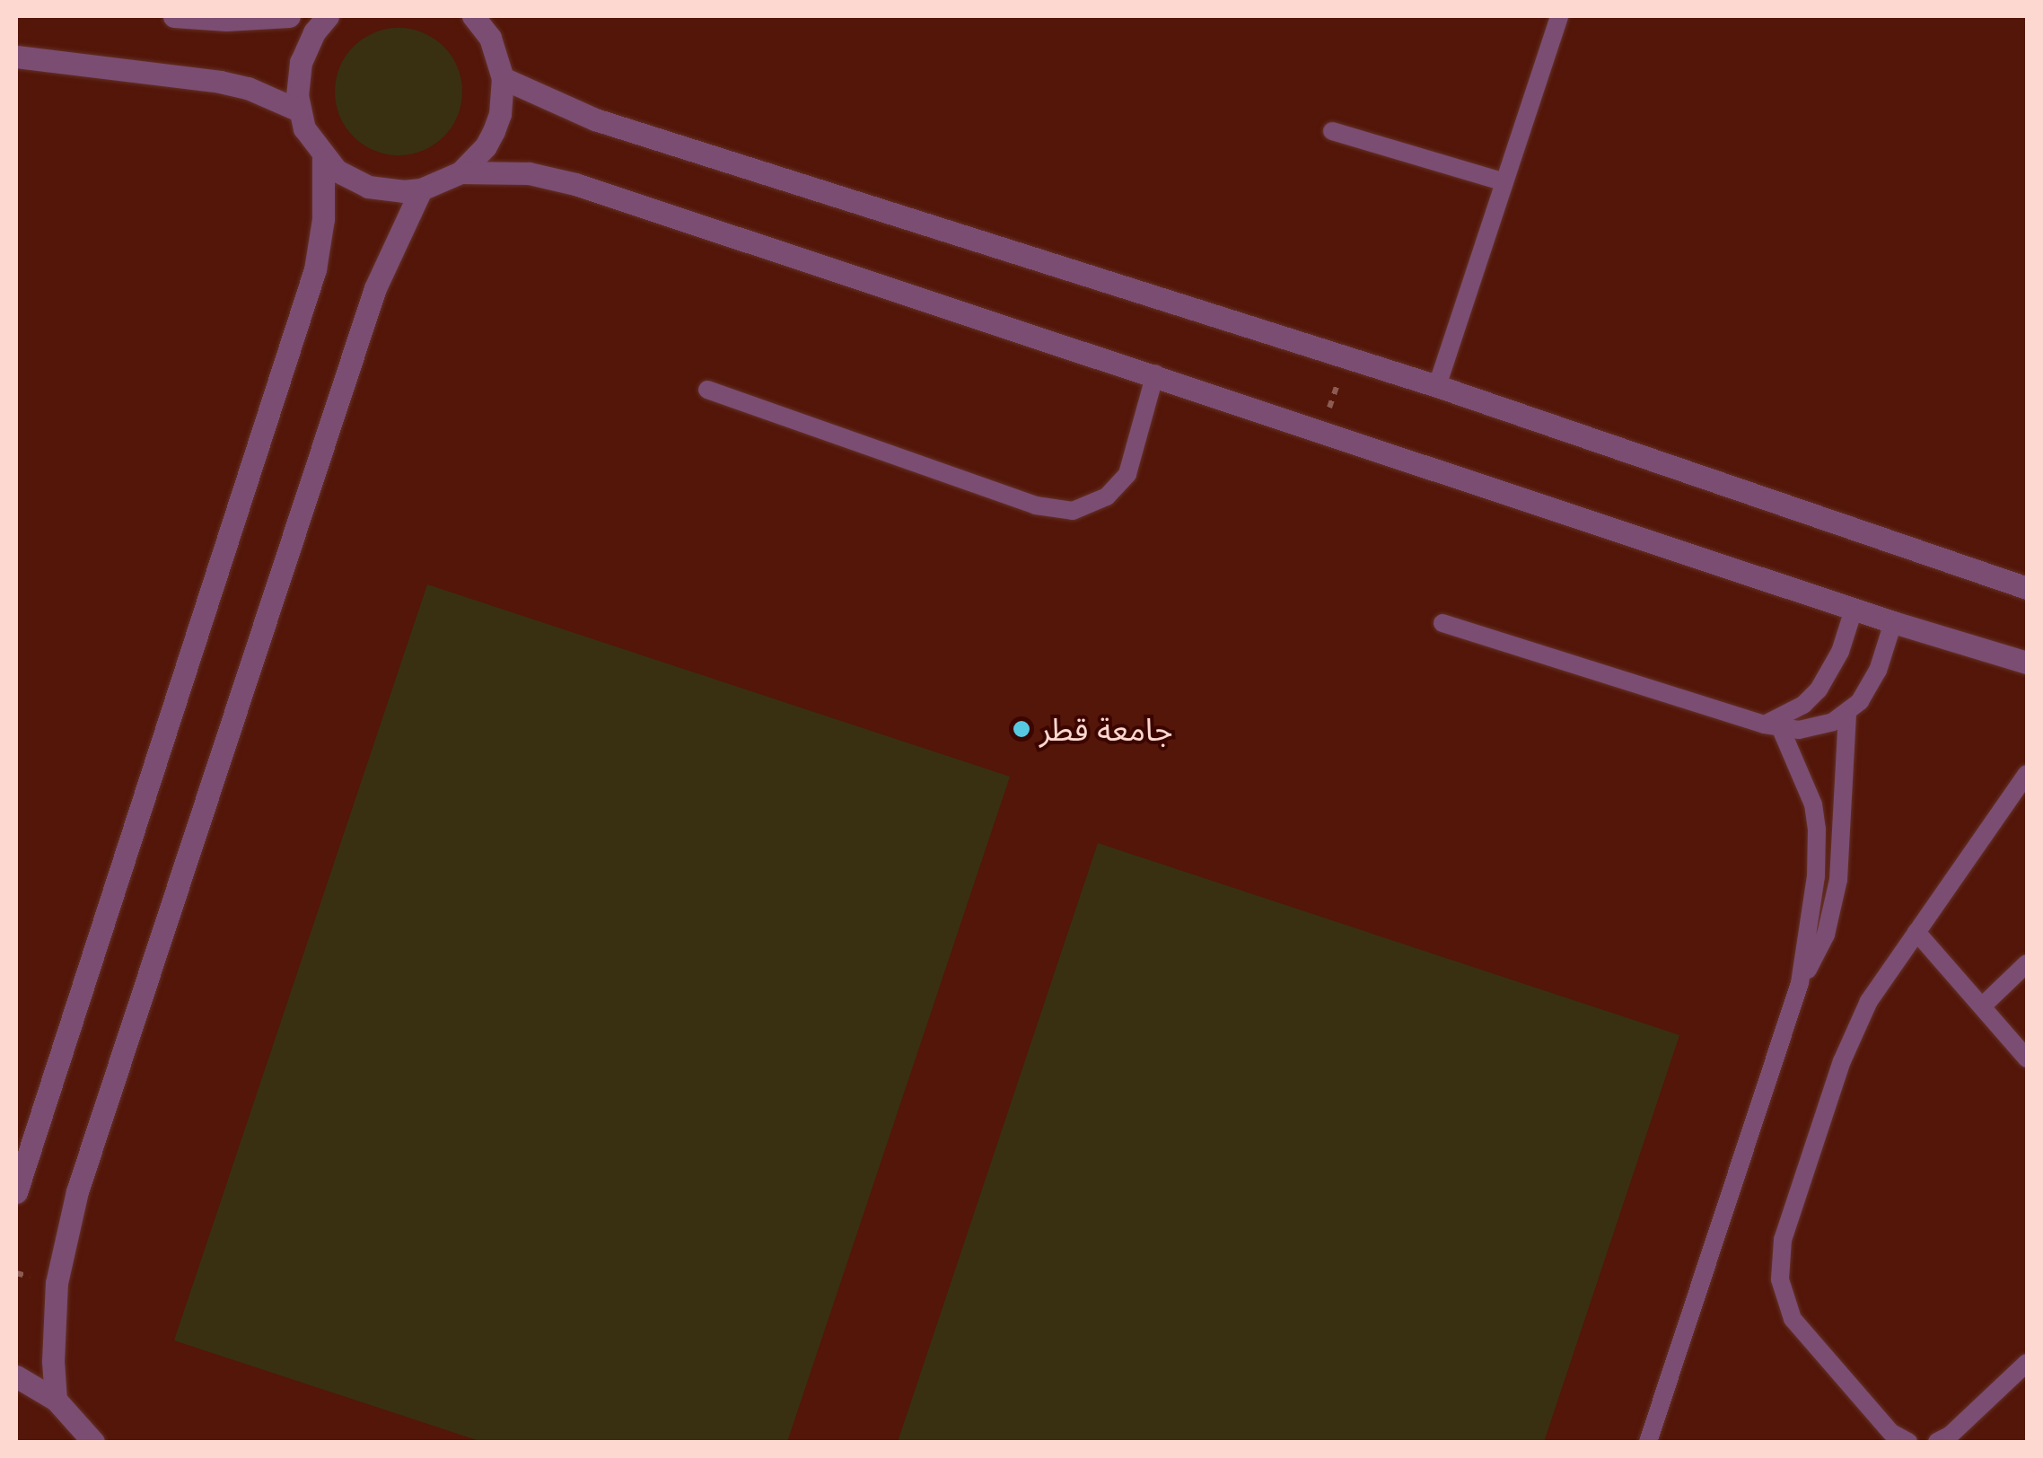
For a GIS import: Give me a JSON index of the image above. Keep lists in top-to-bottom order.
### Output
{
  "places": ["جامعة قطر"]
}
